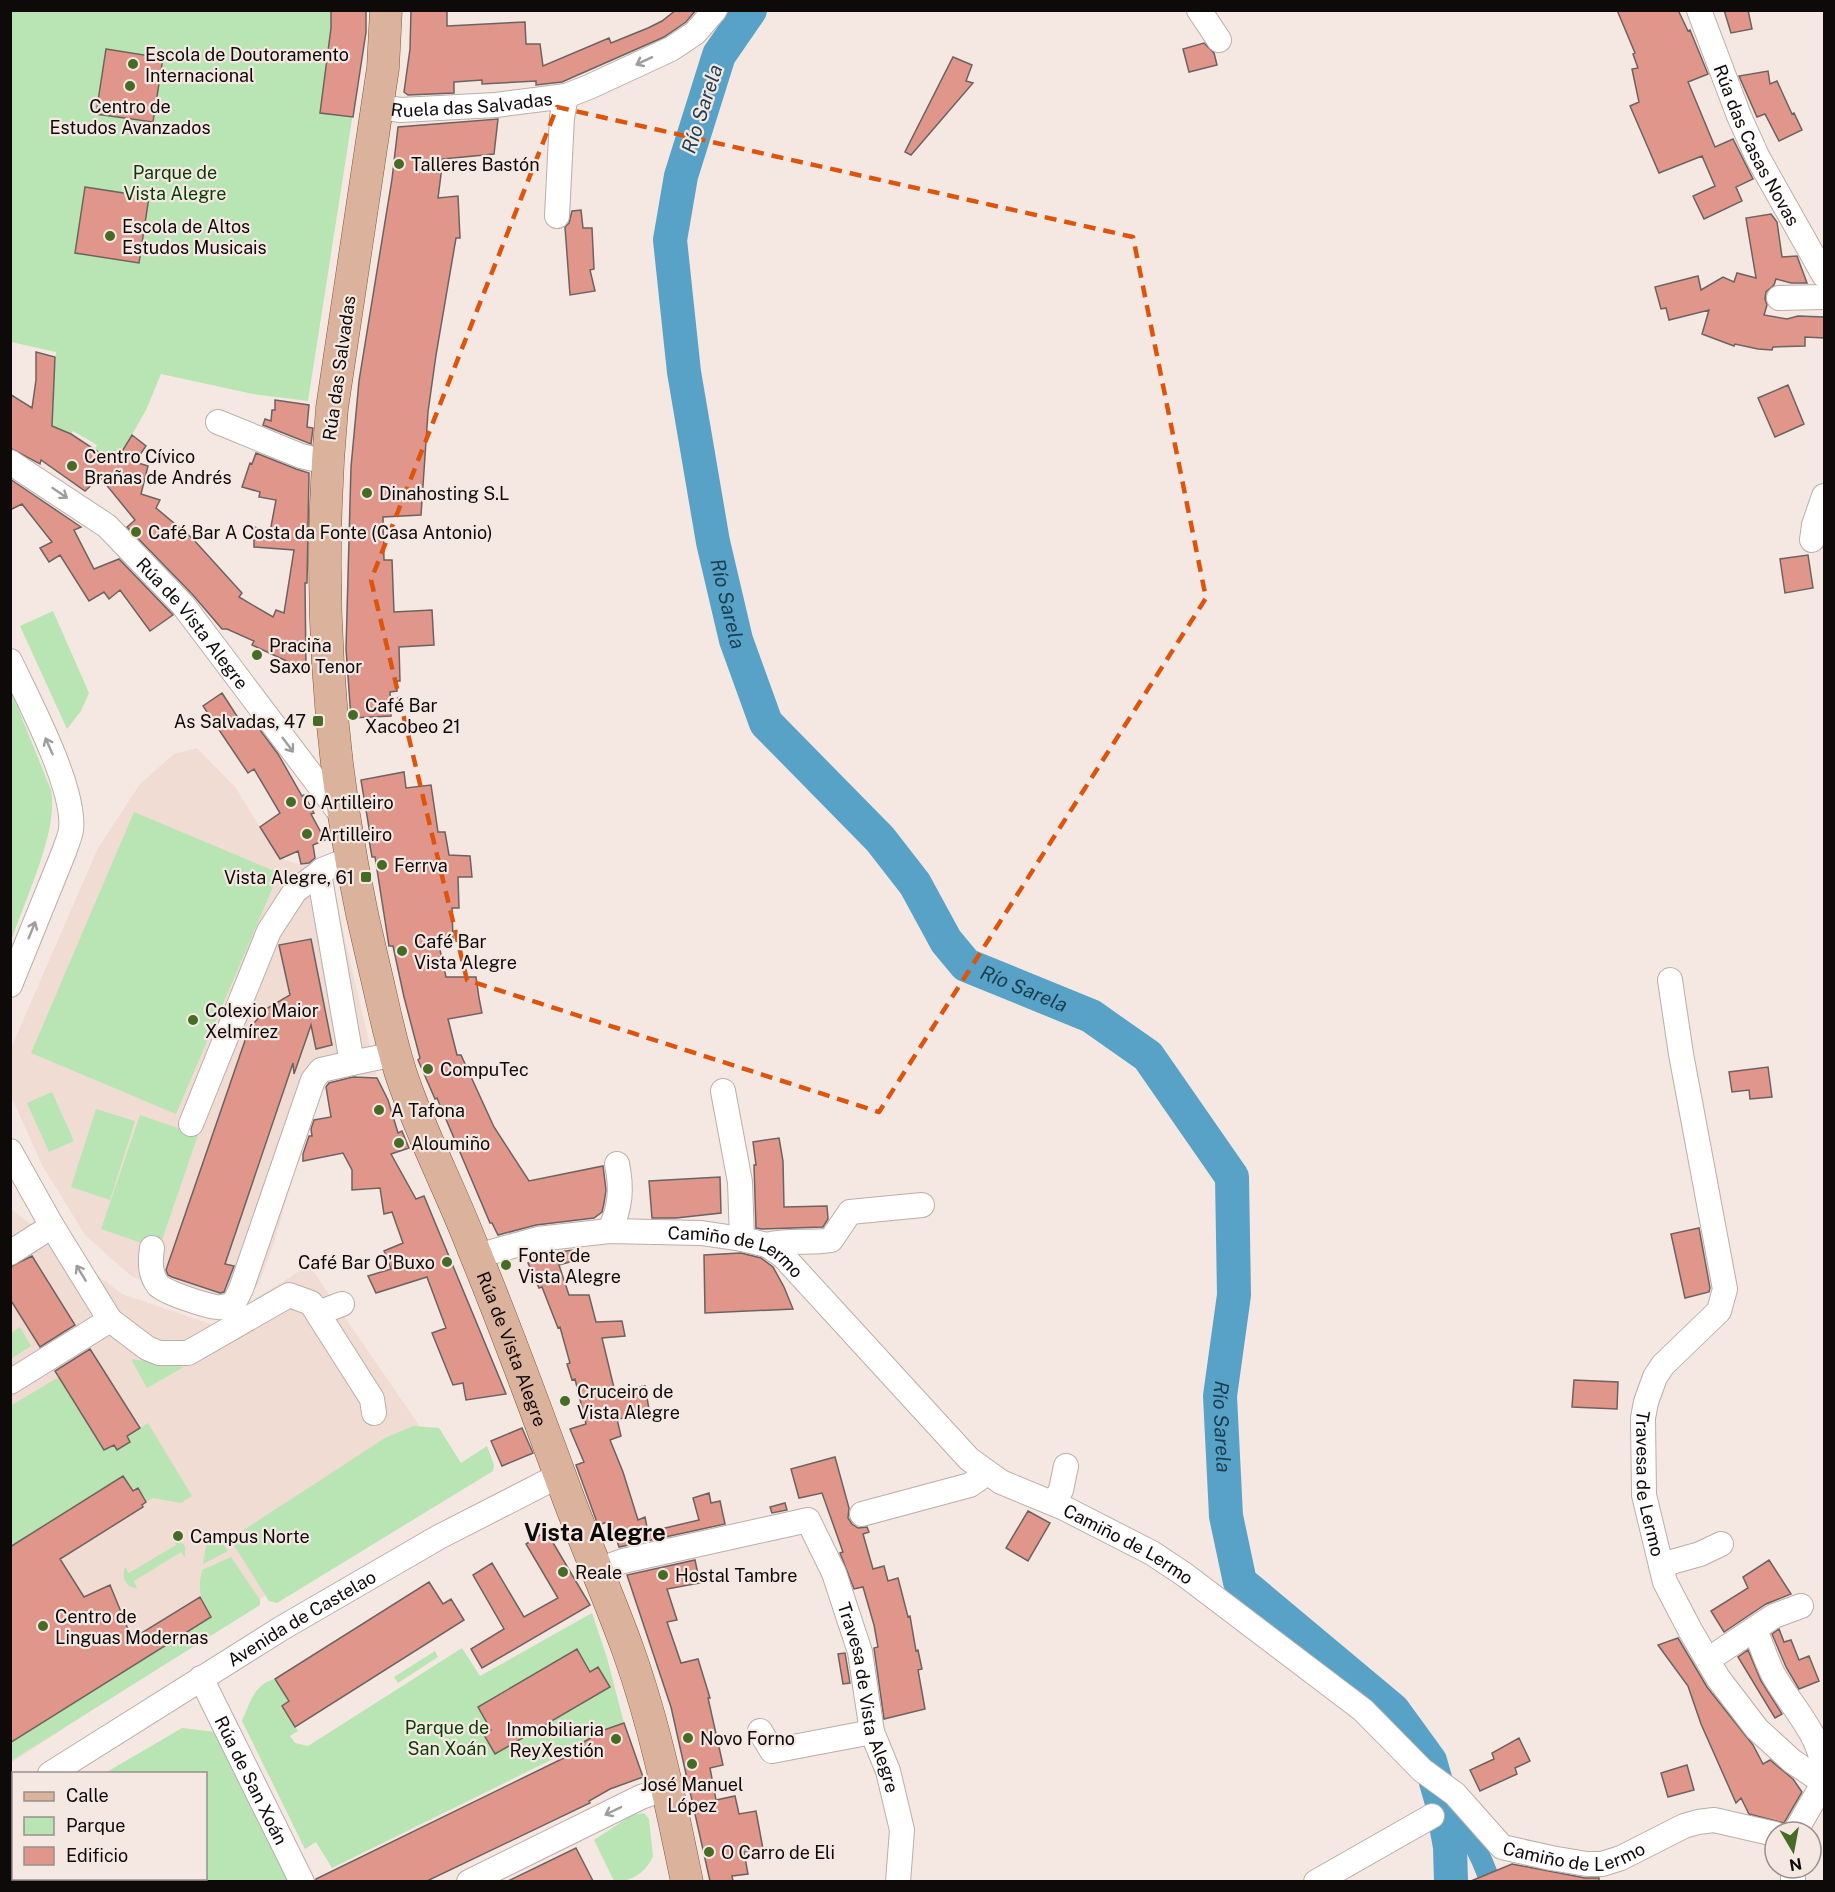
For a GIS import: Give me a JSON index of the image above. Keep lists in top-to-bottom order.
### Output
{
  "streets": {
    "main road": ["Rúa das Salvadas", "Rúa de Vista Alegre"],
    "street": [
      "Ruela das Salvadas",
      "Rúa das Casas Novas",
      "Camiño de Lermo",
      "Travesa de Lermo",
      "Avenida de Castelao",
      "Travesa de Vista Alegre",
      "Rúa de San Xoán"
    ]
  },
  "crossings": [
    ["Ruela das Salvadas", "Rúa das Salvadas"],
    ["Rúa das Salvadas", "Rúa de Vista Alegre"],
    ["Rúa de Vista Alegre", "Camiño de Lermo"],
    ["Rúa de Vista Alegre", "Avenida de Castelao"],
    ["Rúa de Vista Alegre", "Travesa de Vista Alegre"],
    ["Avenida de Castelao", "Rúa de San Xoán"]
  ],
  "one_way": ["Ruela das Salvadas"],
  "districts": ["Vista Alegre"],
  "water": ["Río Sarela"],
  "parks": ["Parque de Vista Alegre", "Parque de San Xoán"],
  "places": {
    "other": [
      "Escola de Doutoramento Internacional",
      "Centro de Estudos Avanzados",
      "Talleres Bastón",
      "Escola de Altos Estudos Musicais",
      "Centro Cívico Brañas de Andrés",
      "Dinahosting S.L",
      "Café Bar A Costa da Fonte (Casa Antonio)",
      "Praciña Saxo Tenor",
      "Café Bar Xacobeo 21",
      "O Artilleiro",
      "Artilleiro",
      "Ferrva",
      "Café Bar Vista Alegre",
      "Colexio Maior Xelmírez",
      "CompuTec",
      "A Tafona",
      "Aloumiño",
      "Café Bar O'Buxo",
      "Fonte de Vista Alegre",
      "Cruceiro de Vista Alegre",
      "Campus Norte",
      "Reale",
      "Hostal Tambre",
      "Centro de Linguas Modernas",
      "Novo Forno",
      "Inmobiliaria ReyXestión",
      "José Manuel López",
      "O Carro de Eli"
    ],
    "transit": ["As Salvadas, 47", "Vista Alegre, 61"]
  },
  "legend": ["Calle", "Parque", "Edificio"],
  "north": "bottom"
}
